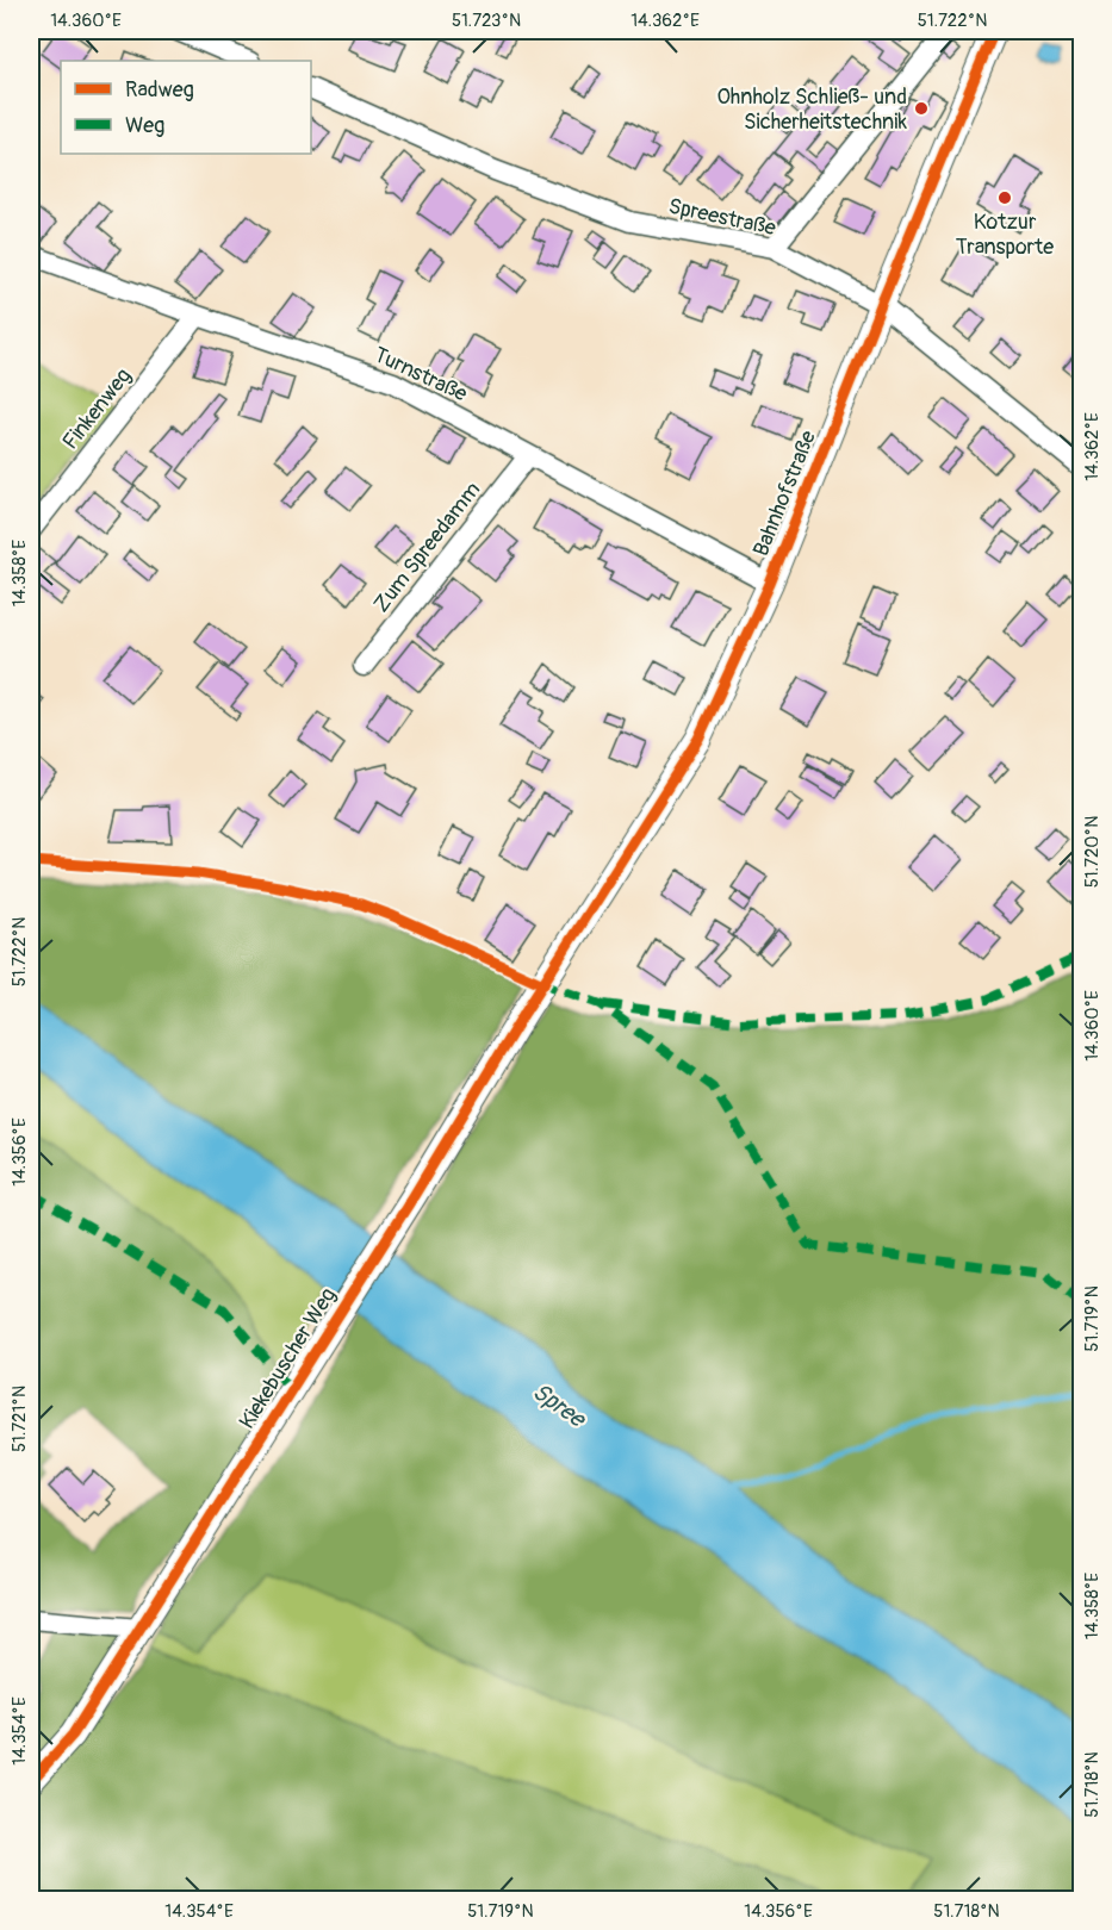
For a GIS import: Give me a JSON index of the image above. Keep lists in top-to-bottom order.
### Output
{
  "streets": {
    "main road": ["Bahnhofstraße", "Kiekebuscher Weg"],
    "street": [
      "Spreestraße",
      "Turnstraße",
      "Finkenweg",
      "Zum Spreedamm"
    ]
  },
  "crossings": [
    ["Spreestraße", "Bahnhofstraße"],
    ["Turnstraße", "Finkenweg"],
    ["Turnstraße", "Bahnhofstraße"],
    ["Turnstraße", "Zum Spreedamm"],
    ["Bahnhofstraße", "Kiekebuscher Weg"]
  ],
  "water": ["Spree"],
  "places": ["Ohnholz Schließ- und Sicherheitstechnik", "Kotzur Transporte"],
  "legend": ["Radweg", "Weg"],
  "coordinates": [
    "14.360°E",
    "51.723°N",
    "14.362°E",
    "51.722°N",
    "14.358°E",
    "51.720°N",
    "14.356°E",
    "51.719°N",
    "51.721°N",
    "14.354°E",
    "51.718°N"
  ]
}
